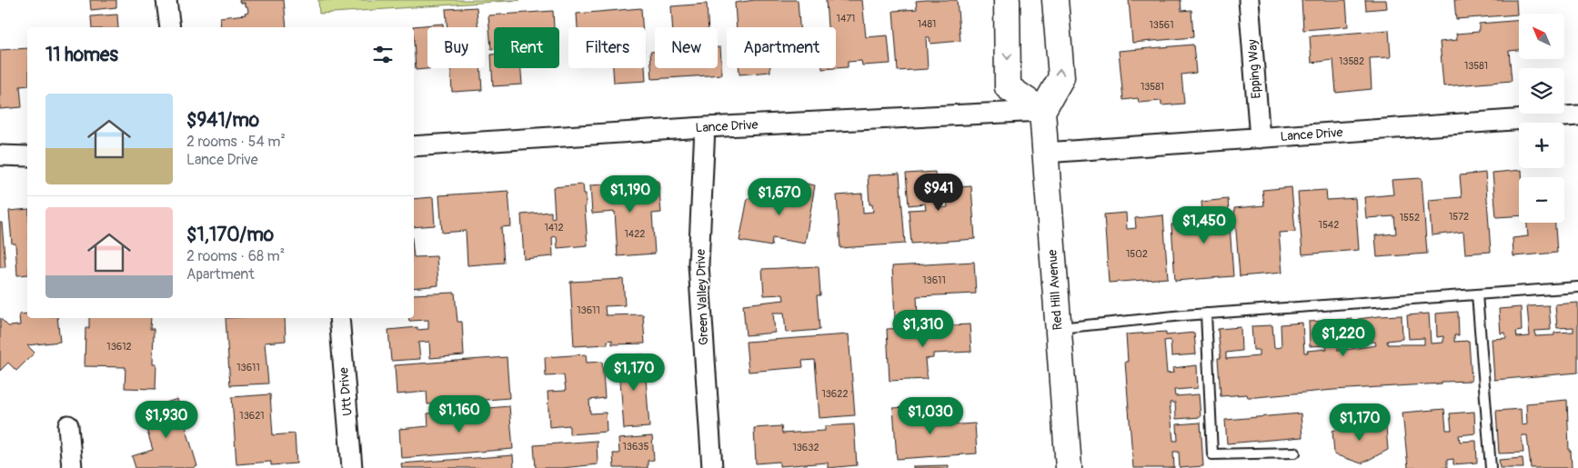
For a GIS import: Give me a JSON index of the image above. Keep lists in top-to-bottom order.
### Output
{
  "streets": {
    "main road": ["Red Hill Avenue"],
    "street": [
      "Epping Way",
      "Lance Drive",
      "Green Valley Drive",
      "Utt Drive"
    ]
  },
  "crossings": [
    ["Epping Way", "Lance Drive"],
    ["Lance Drive", "Red Hill Avenue"],
    ["Lance Drive", "Green Valley Drive"]
  ],
  "house_numbers": [
    "1471",
    "1481",
    "13561",
    "13582",
    "13581",
    "13581",
    "1572",
    "1552",
    "1542",
    "1412",
    "1422",
    "1502",
    "13611",
    "13611",
    "13612",
    "13611",
    "13622",
    "13621",
    "13635",
    "13632"
  ],
  "north": "top left",
  "page": {
    "map_buttons": ["+", "−"],
    "chip": [
      "Buy",
      "Rent",
      "Filters",
      "New",
      "Apartment"
    ],
    "heading": "11 homes",
    "list": [
      {
        "name": "$941/mo",
        "note": "2 rooms · 54 m² · Lance Drive"
      },
      {
        "name": "$1,170/mo",
        "note": "2 rooms · 68 m² · Apartment"
      }
    ],
    "price": [
      "$941",
      "$1,190",
      "$1,670",
      "$1,450",
      "$1,310",
      "$1,220",
      "$1,170",
      "$1,160",
      "$1,030",
      "$1,930",
      "$1,170"
    ]
  }
}
